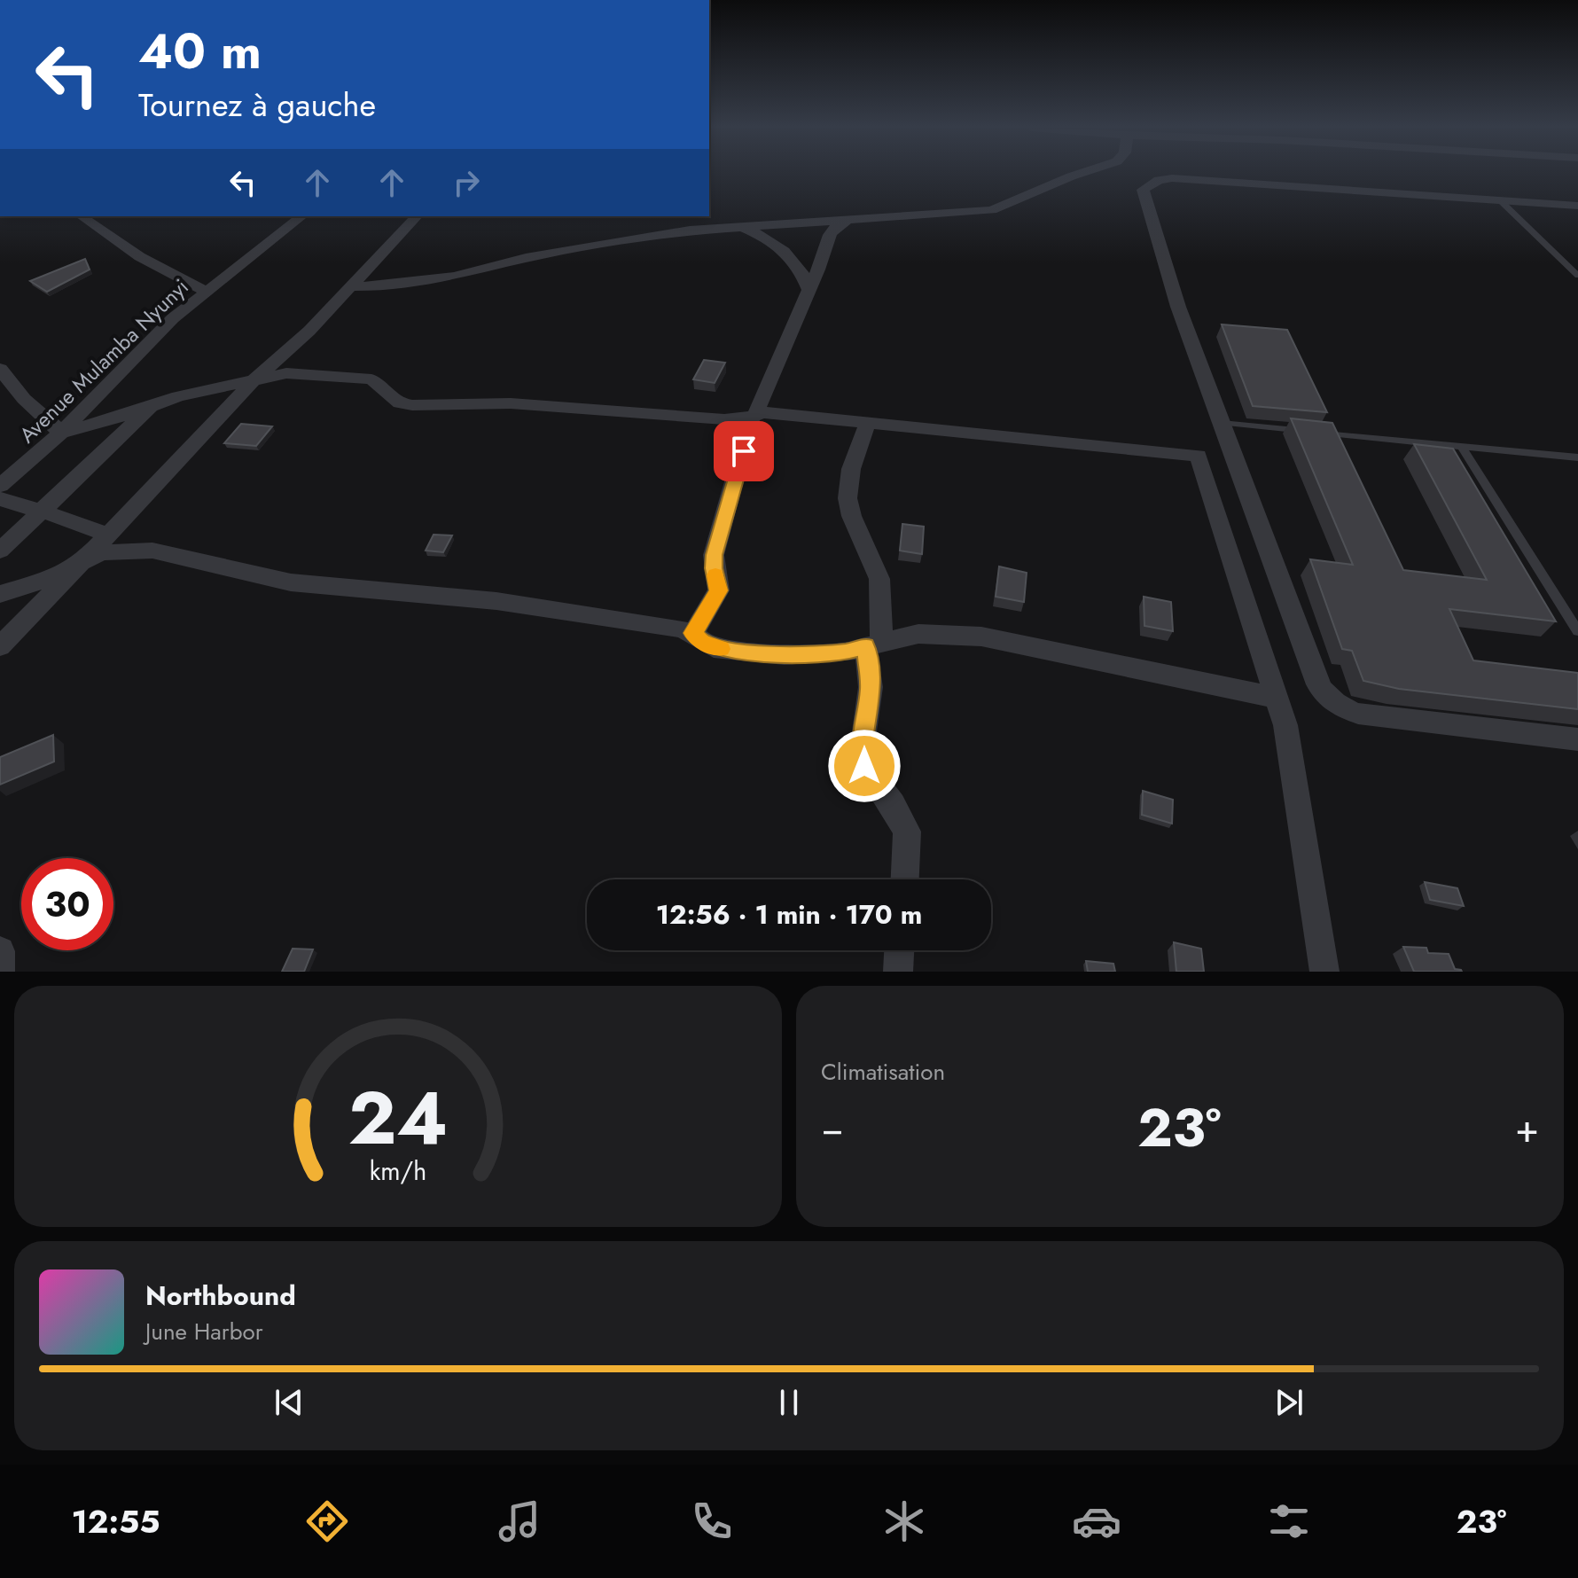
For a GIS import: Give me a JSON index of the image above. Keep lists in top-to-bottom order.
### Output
{
  "streets": {
    "street": ["Avenue Mulamba Nyunyi"]
  },
  "page": {
    "turn": ["40 m", "Tournez à gauche"],
    "limit": "30",
    "trip": "12:56 · 1 min · 170 m",
    "tile": "Climatisation",
    "heat": ["−", "23°", "+"],
    "song": ["Northbound", "June Harbor"],
    "tabs": ["12:55", "23°"],
    "gauge": ["24", "km/h"]
  }
}
